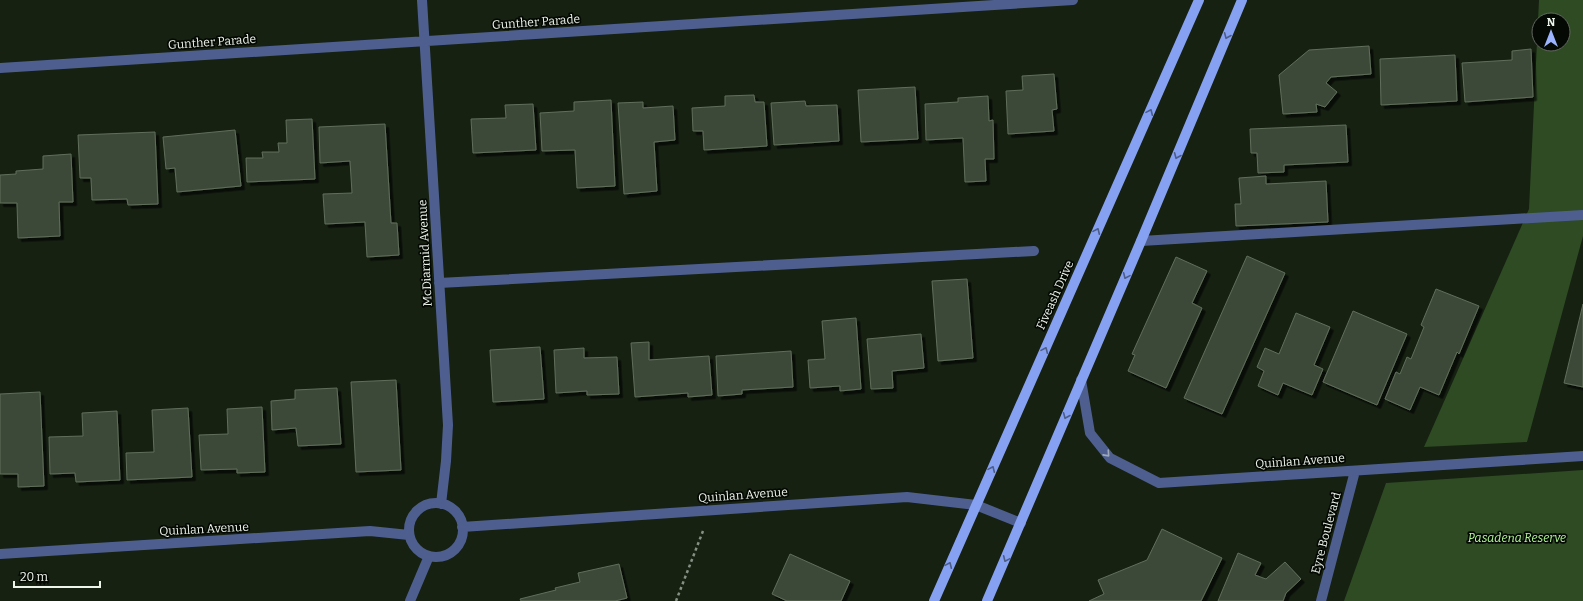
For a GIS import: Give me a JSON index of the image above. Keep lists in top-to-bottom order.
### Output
{
  "streets": {
    "main road": ["Fiveash Drive"],
    "street": [
      "Gunther Parade",
      "McDiarmid Avenue",
      "Quinlan Avenue",
      "Eyre Boulevard"
    ]
  },
  "crossings": [
    ["Gunther Parade", "McDiarmid Avenue"],
    ["McDiarmid Avenue", "Quinlan Avenue"],
    ["Fiveash Drive", "Quinlan Avenue"],
    ["Quinlan Avenue", "Eyre Boulevard"]
  ],
  "parks": ["Pasadena Reserve"],
  "scale_bar": "20 m",
  "north": "top"
}
